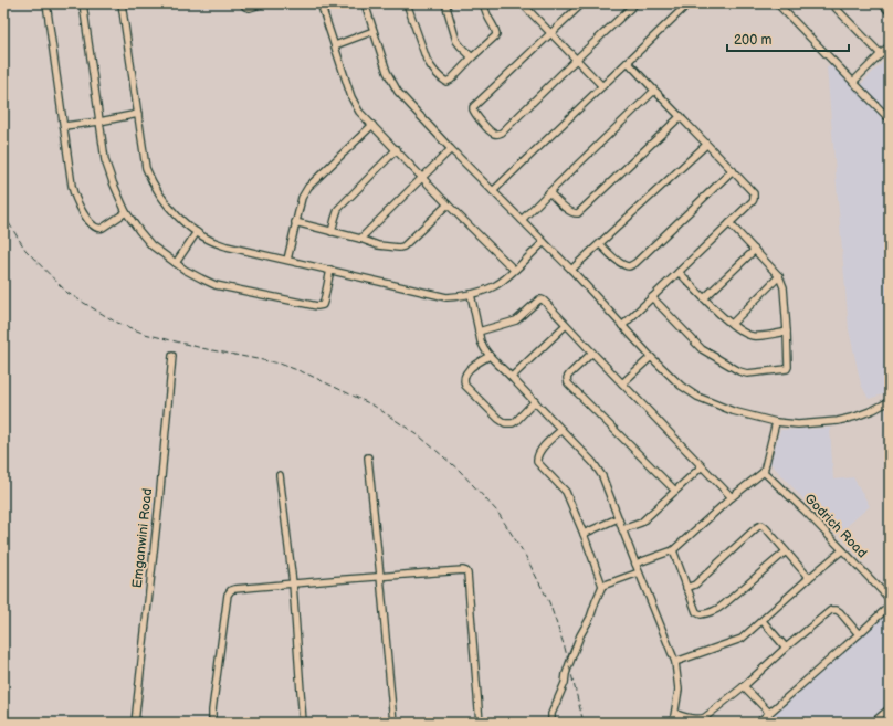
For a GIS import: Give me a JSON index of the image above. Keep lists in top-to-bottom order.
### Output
{
  "streets": {
    "street": ["Godrich Road", "Emganwini Road"]
  },
  "scale_bar": "200 m"
}
